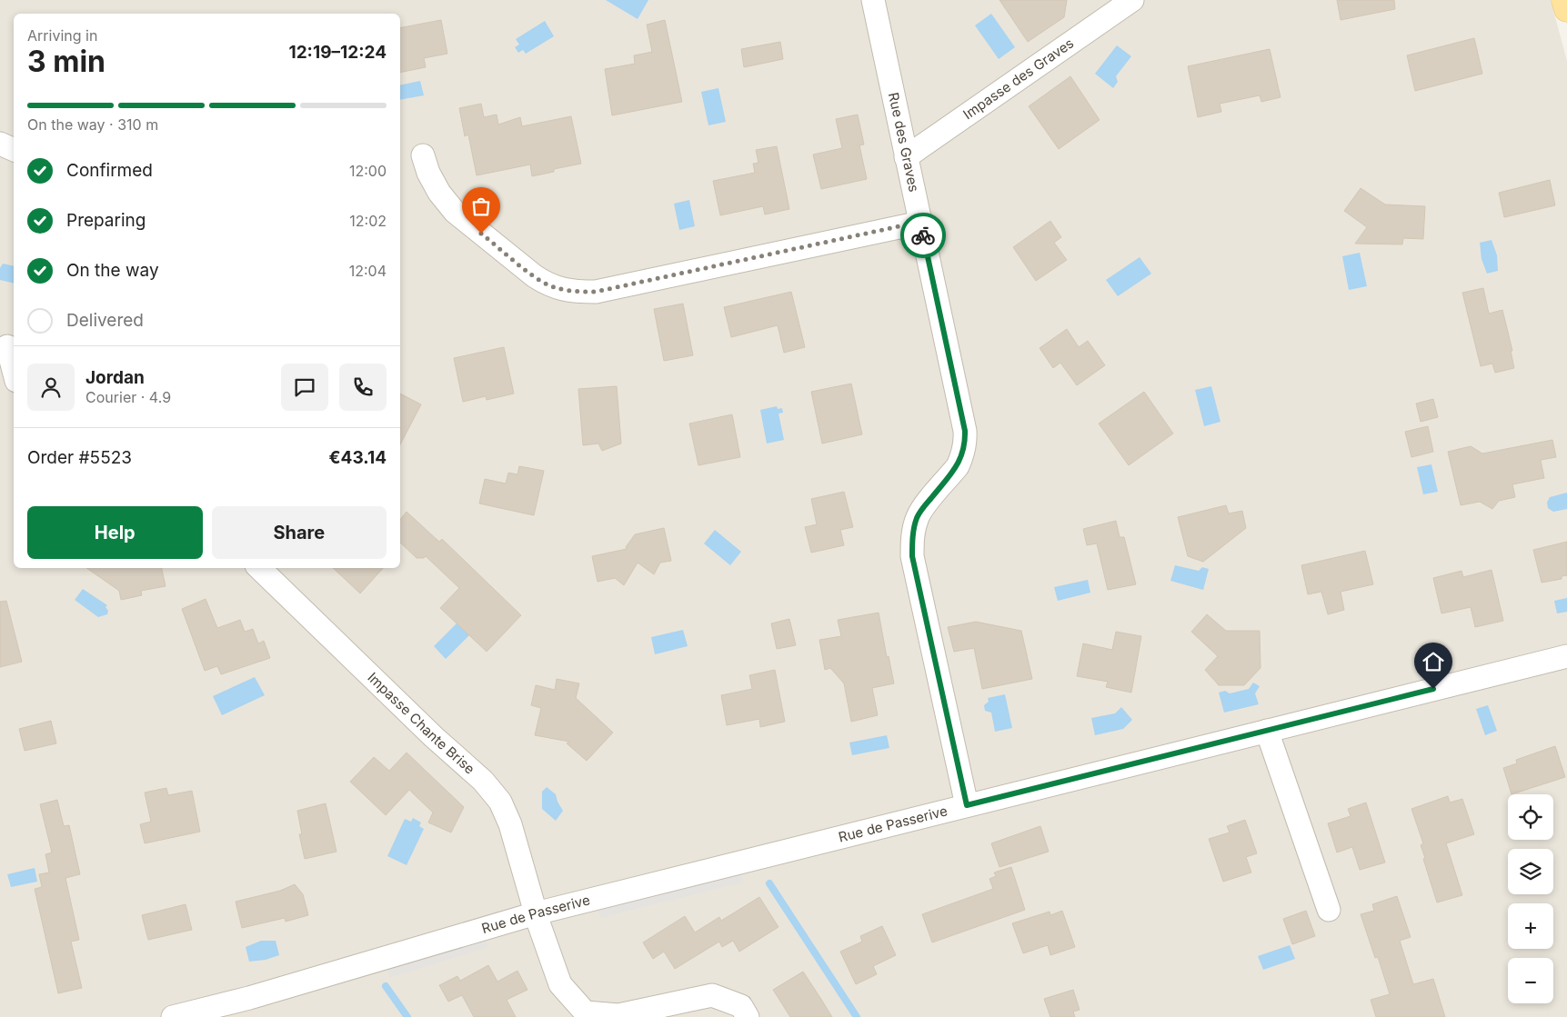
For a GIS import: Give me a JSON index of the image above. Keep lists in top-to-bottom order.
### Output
{
  "streets": {
    "street": [
      "Impasse des Graves",
      "Rue des Graves",
      "Impasse Chante Brise",
      "Rue de Passerive"
    ]
  },
  "crossings": [
    ["Impasse des Graves", "Rue des Graves"],
    ["Rue des Graves", "Rue de Passerive"],
    ["Impasse Chante Brise", "Rue de Passerive"]
  ],
  "page": {
    "heading": ["3 min", "Arriving in", "12:19–12:24"],
    "panel": [
      "Jordan",
      "Courier · 4.9",
      "Order #5523",
      "€43.14"
    ],
    "bar": "On the way · 310 m",
    "list": [
      ["Confirmed", "12:00"],
      ["Preparing", "12:02"],
      ["On the way", "12:04"],
      "Delivered"
    ],
    "buttons": ["Help", "Share"],
    "map_buttons": ["+", "−"]
  }
}
